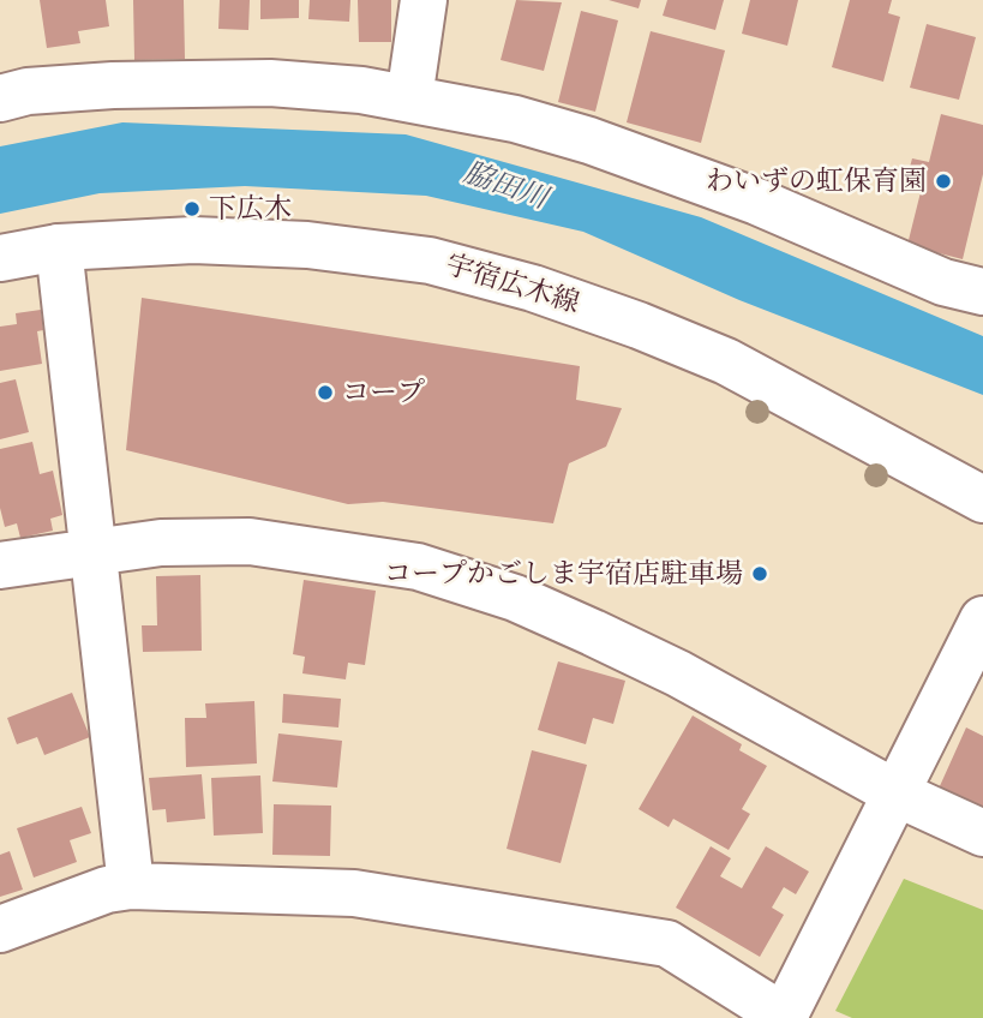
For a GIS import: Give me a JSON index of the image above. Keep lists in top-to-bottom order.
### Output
{
  "streets": {
    "street": ["宇宿広木線"]
  },
  "water": ["脇田川"],
  "places": [
    "わいずの虹保育園",
    "下広木",
    "コープ",
    "コープかごしま宇宿店駐車場"
  ]
}
